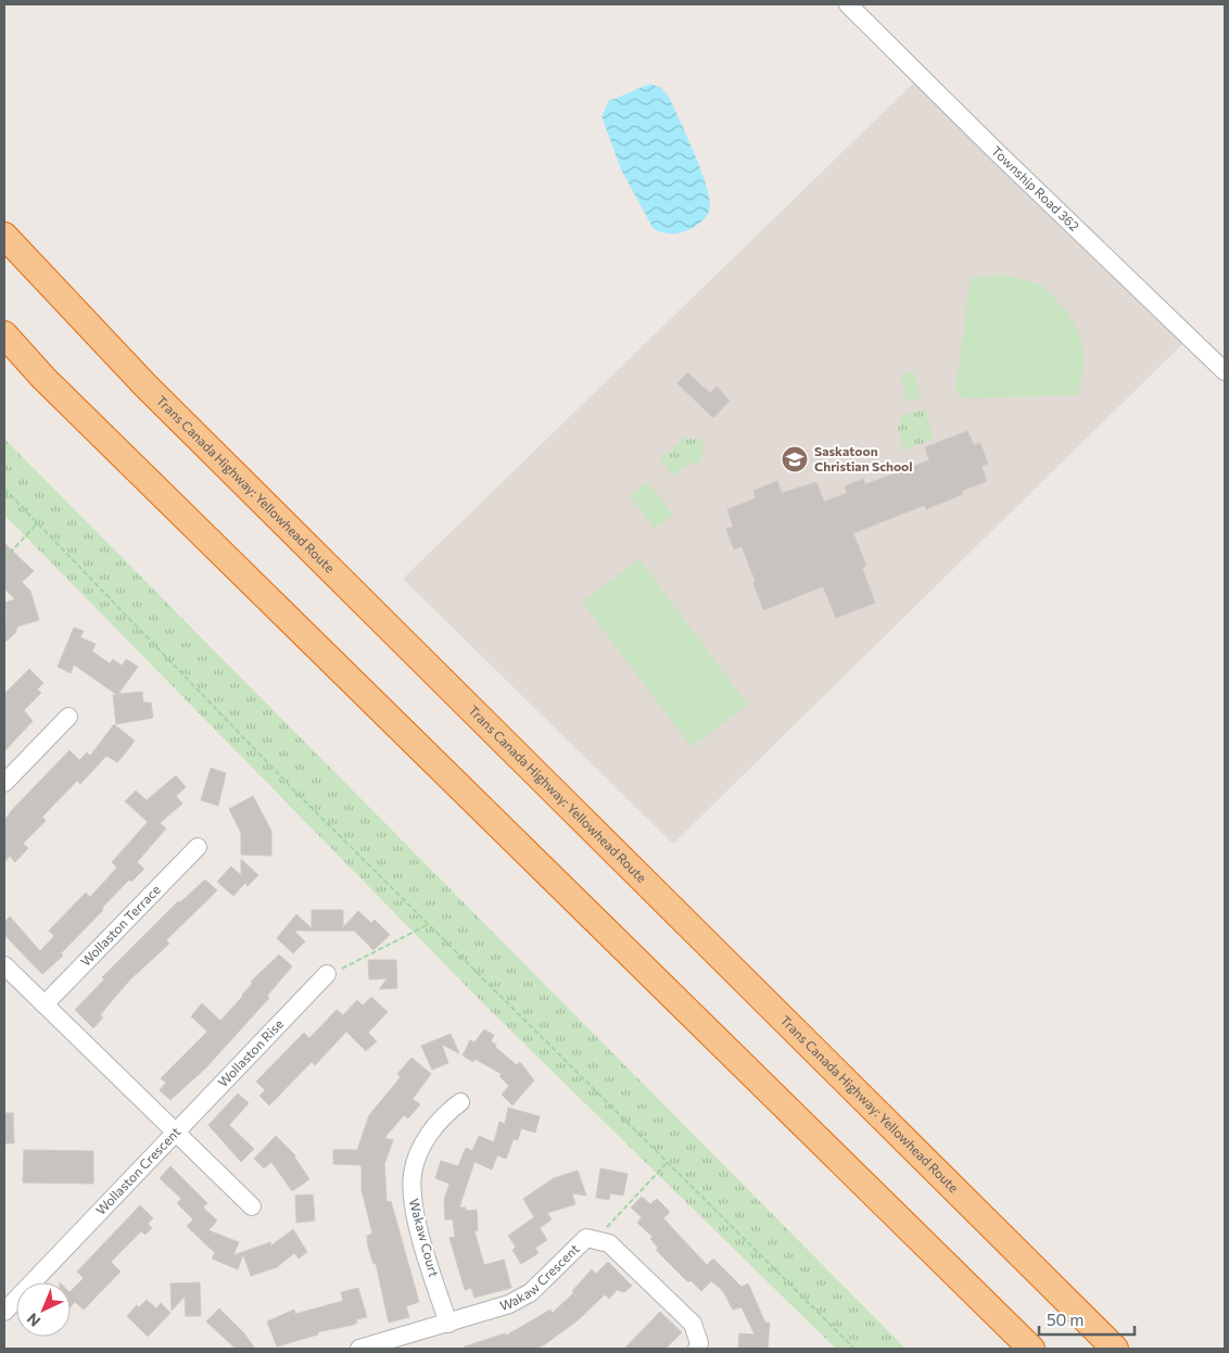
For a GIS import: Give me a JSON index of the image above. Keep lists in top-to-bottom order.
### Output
{
  "streets": {
    "highway": ["Trans Canada Highway: Yellowhead Route"],
    "street": [
      "Township Road 362",
      "Wollaston Terrace",
      "Wollaston Rise",
      "Wollaston Crescent",
      "Wakaw Court",
      "Wakaw Crescent"
    ]
  },
  "crossings": [
    ["Wollaston Terrace", "Wollaston Crescent"],
    ["Wollaston Rise", "Wollaston Crescent"],
    ["Wakaw Court", "Wakaw Crescent"]
  ],
  "places": {
    "school or university": ["Saskatoon Christian School"]
  },
  "scale_bar": "50 m",
  "north": "bottom left"
}
